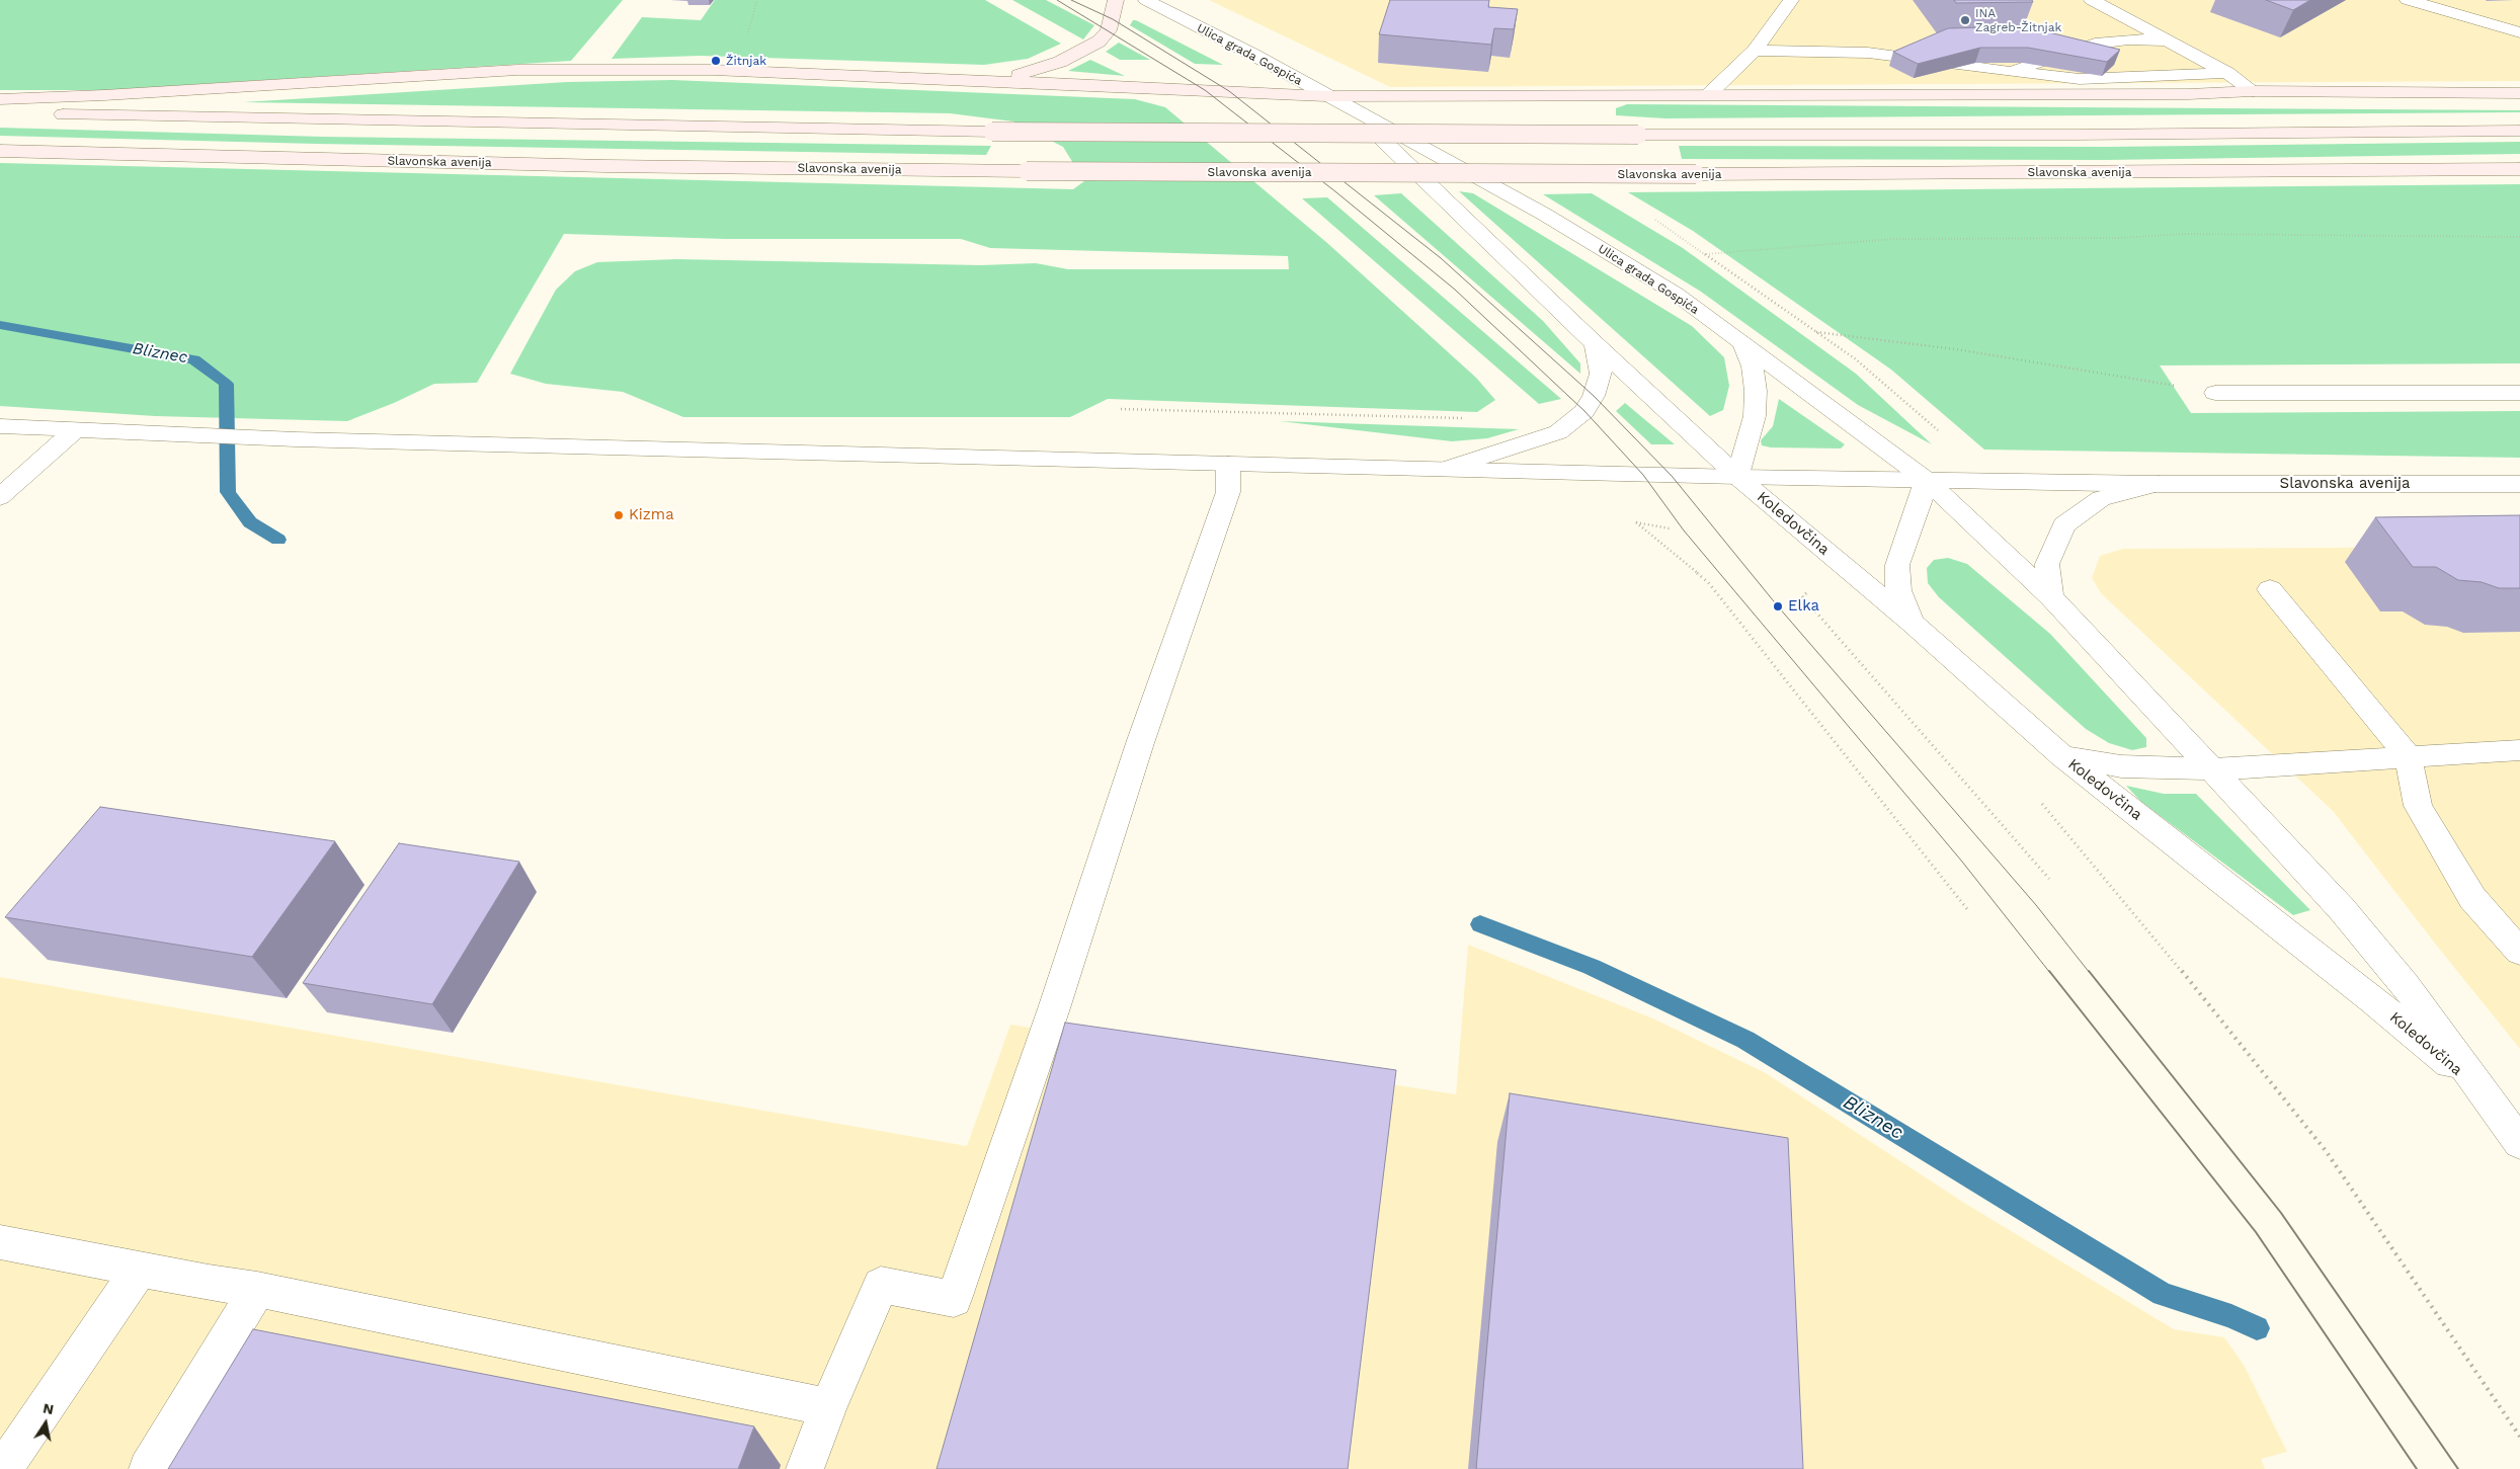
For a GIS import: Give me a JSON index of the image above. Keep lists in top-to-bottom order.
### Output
{
  "streets": {
    "main road": ["Slavonska avenija"],
    "street": ["Ulica grada Gospića", "Koledovčina"]
  },
  "crossings": [
    ["Ulica grada Gospića", "Slavonska avenija"],
    ["Ulica grada Gospića", "Koledovčina"],
    ["Slavonska avenija", "Koledovčina"]
  ],
  "water": ["Bliznec"],
  "places": [
    "INA Zagreb-Žitnjak",
    "Žitnjak",
    "Kizma",
    "Elka"
  ],
  "north": "top"
}
